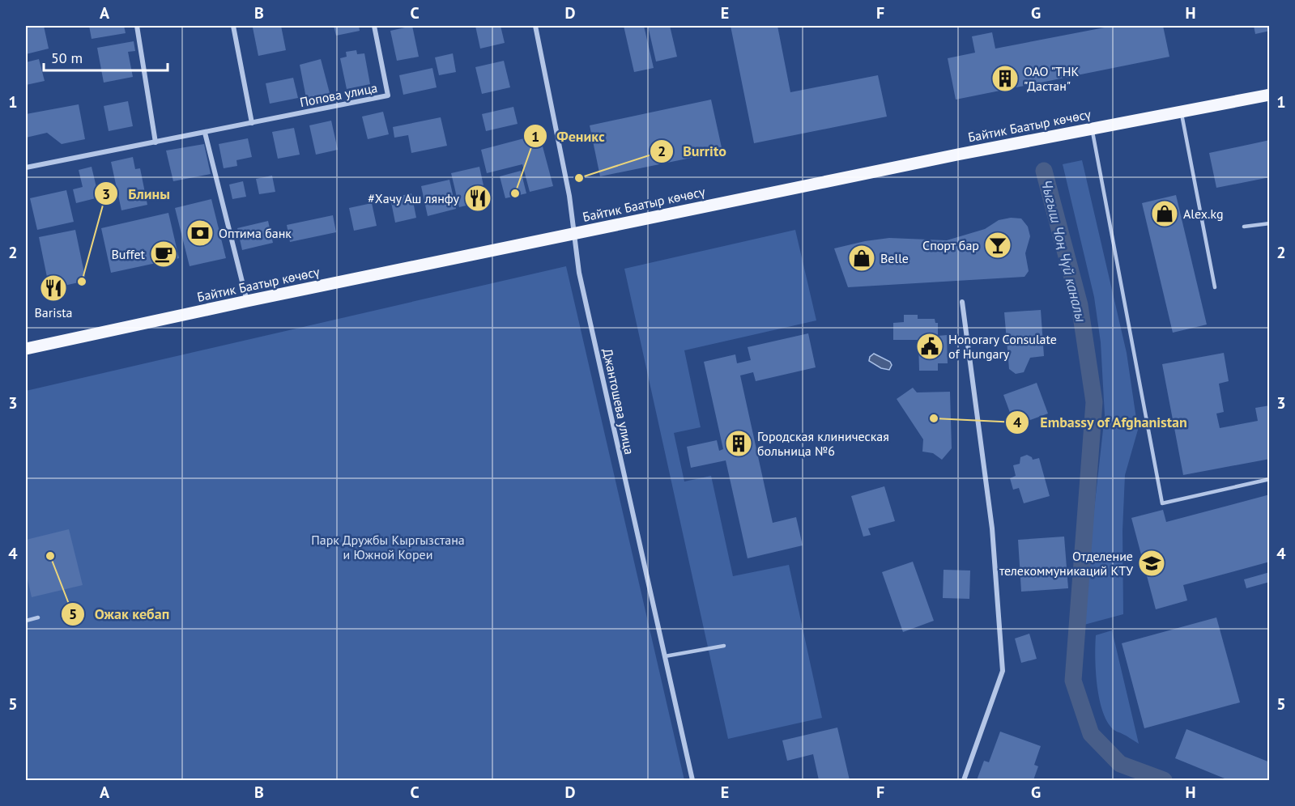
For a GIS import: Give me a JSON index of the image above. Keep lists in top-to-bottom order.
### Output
{
  "streets": {
    "main road": ["Байтик Баатыр көчөсү"],
    "street": ["Попова улица", "Джантошева улица"]
  },
  "crossings": [
    ["Байтик Баатыр көчөсү", "Джантошева улица"]
  ],
  "water": ["Чыгыш Чоң Чүй каналы"],
  "parks": ["Парк Дружбы Кыргызстана и Южной Кореи"],
  "places": {
    "building": ["ОАО \"ТНК \"Дастан\"", "Городская клиническая больница №6"],
    "other": [
      "Burrito",
      "Феникс",
      "Блины",
      "Embassy of Afghanistan",
      "Ожак кебап"
    ],
    "restaurant": ["#Хачу Аш лянфу", "Barista"],
    "shop": ["Alex.kg", "Belle"],
    "bank": ["Оптима банк"],
    "bar": ["Спорт бар"],
    "cafe": ["Buffet"],
    "public building": ["Honorary Consulate of Hungary"],
    "school or university": ["Отделение телекоммуникаций КТУ"]
  },
  "scale_bar": "50 m",
  "grid": {
    "columns": [
      "A",
      "B",
      "C",
      "D",
      "E",
      "F",
      "G",
      "H"
    ],
    "rows": [
      "1",
      "2",
      "3",
      "4",
      "5"
    ]
  }
}
